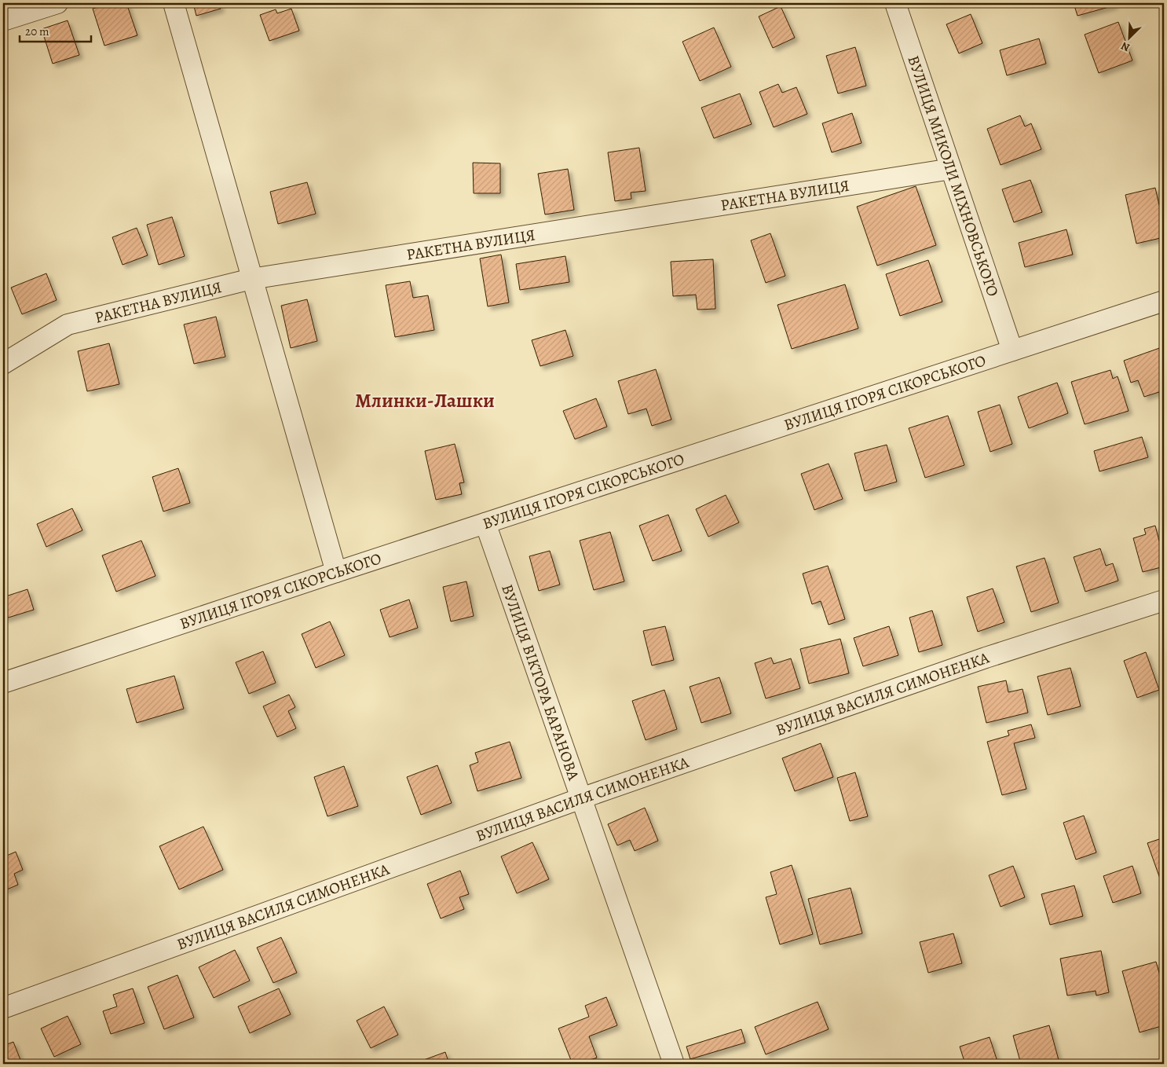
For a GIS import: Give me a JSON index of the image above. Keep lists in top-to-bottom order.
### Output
{
  "streets": {
    "street": [
      "ВУЛИЦЯ МИКОЛИ МІХНОВСЬКОГО",
      "РАКЕТНА ВУЛИЦЯ",
      "ВУЛИЦЯ ІГОРЯ СІКОРСЬКОГО",
      "ВУЛИЦЯ ВІКТОРА БАРАНОВА",
      "ВУЛИЦЯ ВАСИЛЯ СИМОНЕНКА"
    ]
  },
  "crossings": [
    ["ВУЛИЦЯ МИКОЛИ МІХНОВСЬКОГО", "РАКЕТНА ВУЛИЦЯ"],
    ["ВУЛИЦЯ МИКОЛИ МІХНОВСЬКОГО", "ВУЛИЦЯ ІГОРЯ СІКОРСЬКОГО"],
    ["ВУЛИЦЯ ІГОРЯ СІКОРСЬКОГО", "ВУЛИЦЯ ВІКТОРА БАРАНОВА"],
    ["ВУЛИЦЯ ВІКТОРА БАРАНОВА", "ВУЛИЦЯ ВАСИЛЯ СИМОНЕНКА"]
  ],
  "districts": ["Млинки-Лашки"],
  "scale_bar": "20 m",
  "north": "bottom left"
}
